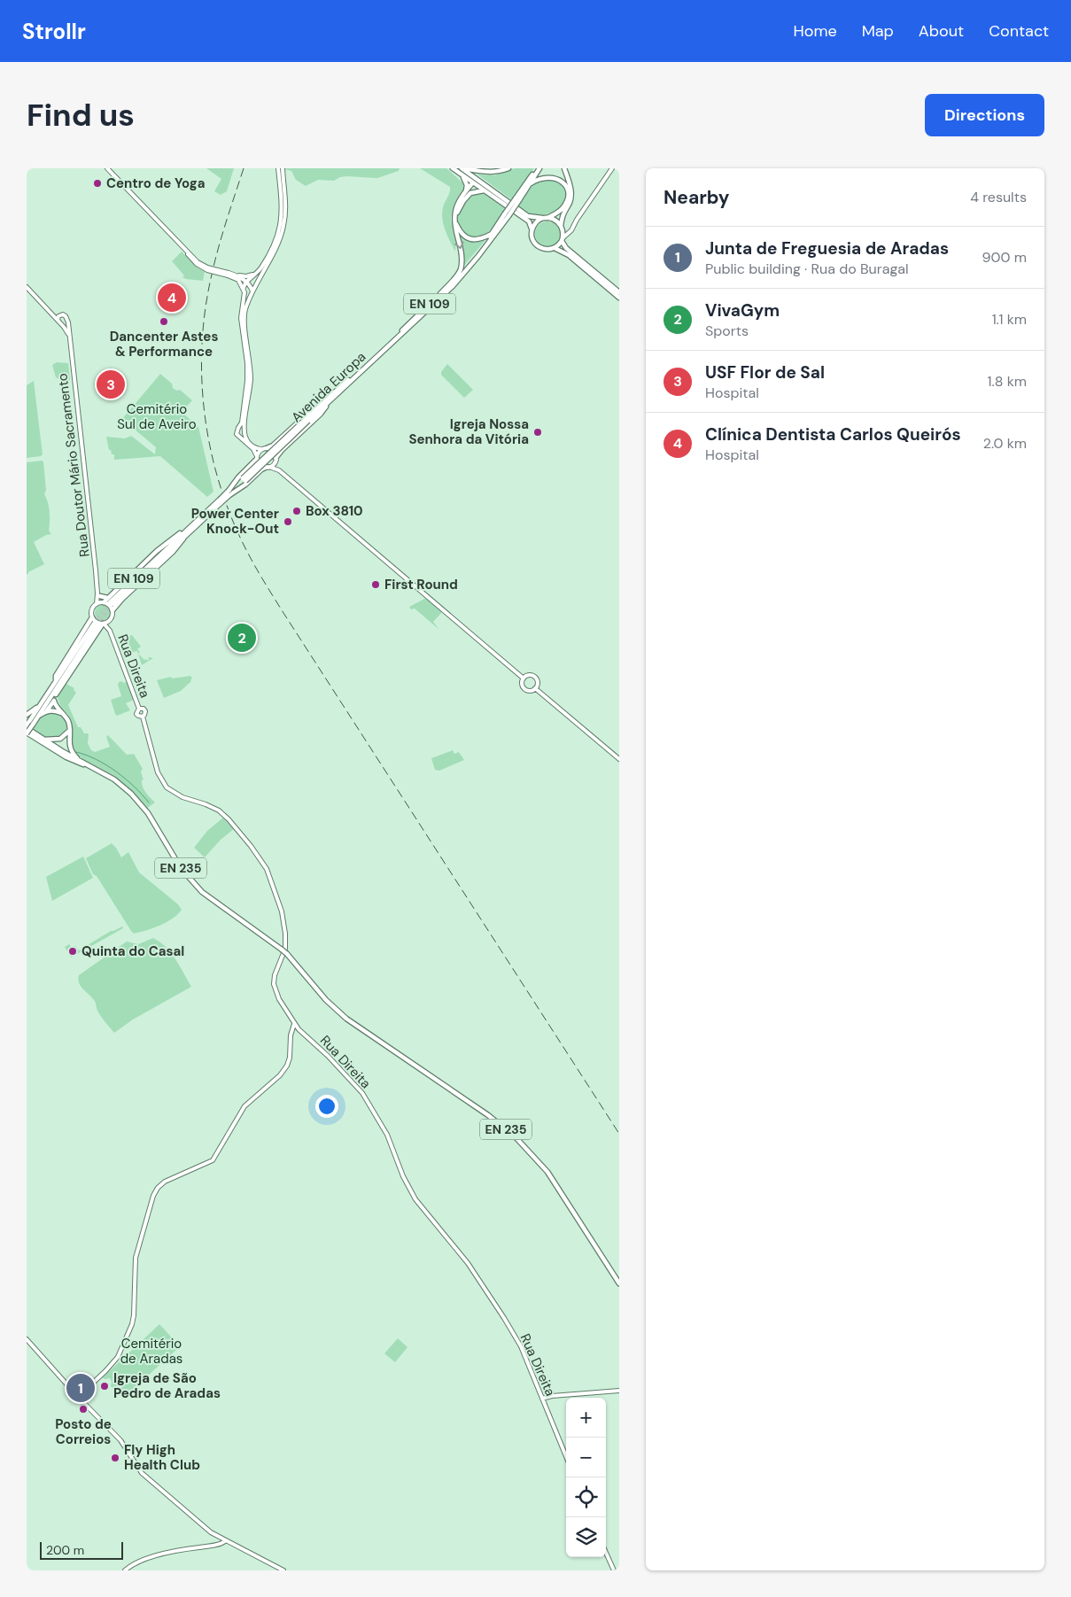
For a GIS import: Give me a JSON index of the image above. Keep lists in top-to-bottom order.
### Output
{
  "streets": {
    "main road": [
      "EN 109",
      "Avenida Europa",
      "Rua Doutor Mário Sacramento",
      "Rua Direita",
      "EN 235"
    ]
  },
  "parks": ["Cemitério Sul de Aveiro", "Cemitério de Aradas"],
  "places": [
    "Centro de Yoga",
    "Dancenter Astes & Performance",
    "Igreja Nossa Senhora da Vitória",
    "Box 3810",
    "Power Center Knock-Out",
    "First Round",
    "Quinta do Casal",
    "Igreja de São Pedro de Aradas",
    "Posto de Correios",
    "Fly High Health Club"
  ],
  "scale_bar": "200 m",
  "page": {
    "header": "Strollr",
    "nav": [
      "Home",
      "Map",
      "About",
      "Contact"
    ],
    "buttons": "Directions",
    "title": "Find us",
    "heading": ["Nearby", "4 results"],
    "list": [
      {
        "mark": "1",
        "name": "Junta de Freguesia de Aradas",
        "note": "Public building · Rua do Buragal",
        "value": "900 m"
      },
      {
        "mark": "2",
        "name": "VivaGym",
        "note": "Sports",
        "value": "1.1 km"
      },
      {
        "mark": "3",
        "name": "USF Flor de Sal",
        "note": "Hospital",
        "value": "1.8 km"
      },
      {
        "mark": "4",
        "name": "Clínica Dentista Carlos Queirós",
        "note": "Hospital",
        "value": "2.0 km"
      }
    ],
    "pins": [
      "4",
      "3",
      "2",
      "1"
    ],
    "map_buttons": ["+", "−"],
    "scale": "200 m"
  }
}
